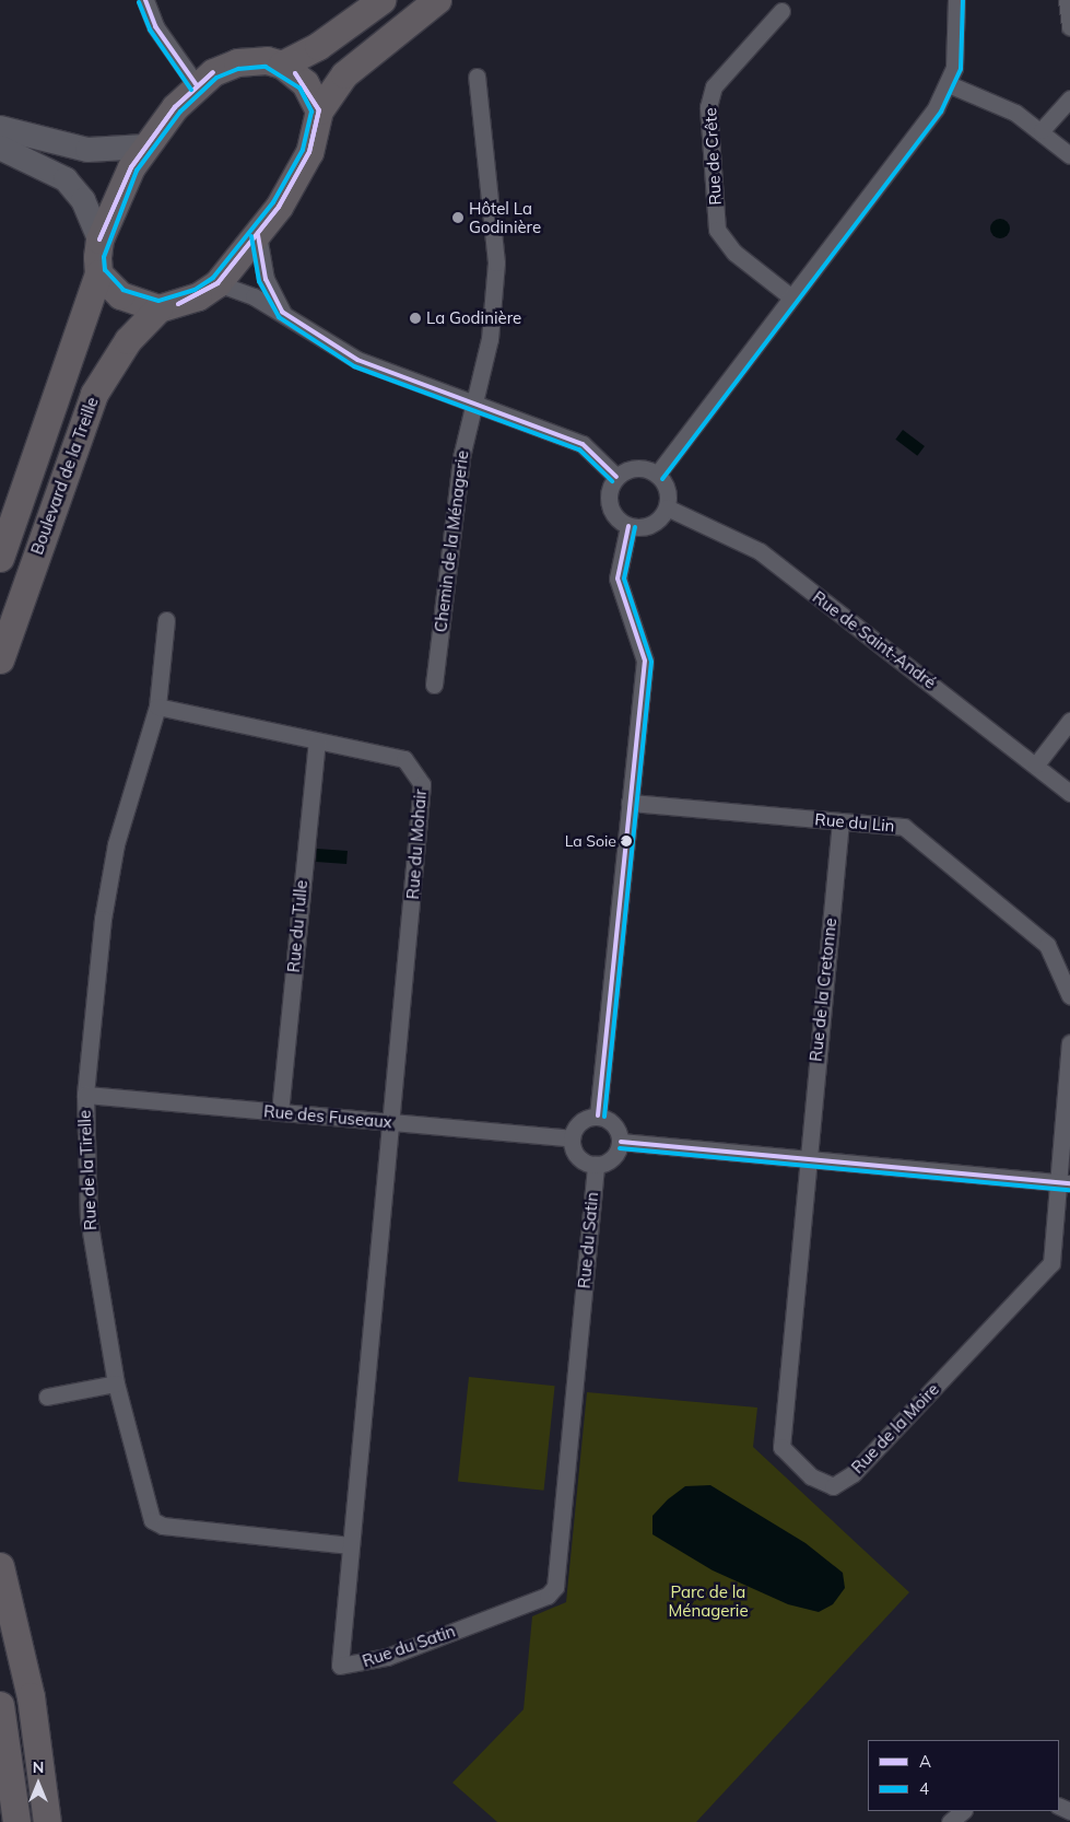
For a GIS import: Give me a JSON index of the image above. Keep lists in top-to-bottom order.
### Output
{
  "streets": {
    "main road": ["Boulevard de la Treille"],
    "street": [
      "Rue de Crête",
      "Chemin de la Ménagerie",
      "Rue de Saint-André",
      "Rue du Lin",
      "Rue du Mohair",
      "Rue du Tulle",
      "Rue de la Cretonne",
      "Rue des Fuseaux",
      "Rue de la Tirelle",
      "Rue du Satin",
      "Rue de la Moire"
    ]
  },
  "crossings": [
    ["Rue du Lin", "Rue de la Cretonne"],
    ["Rue du Mohair", "Rue du Tulle"],
    ["Rue du Mohair", "Rue des Fuseaux"],
    ["Rue du Mohair", "Rue de la Tirelle"],
    ["Rue du Mohair", "Rue du Satin"],
    ["Rue du Tulle", "Rue des Fuseaux"],
    ["Rue de la Cretonne", "Rue de la Moire"],
    ["Rue des Fuseaux", "Rue de la Tirelle"],
    ["Rue des Fuseaux", "Rue du Satin"],
    ["Rue de la Tirelle", "Rue du Satin"]
  ],
  "parks": ["Parc de la Ménagerie"],
  "places": ["Hôtel La Godinière", "La Godinière", "La Soie"],
  "lines": ["transit line A", "transit line 4"],
  "legend": ["A", "4"],
  "north": "top"
}
